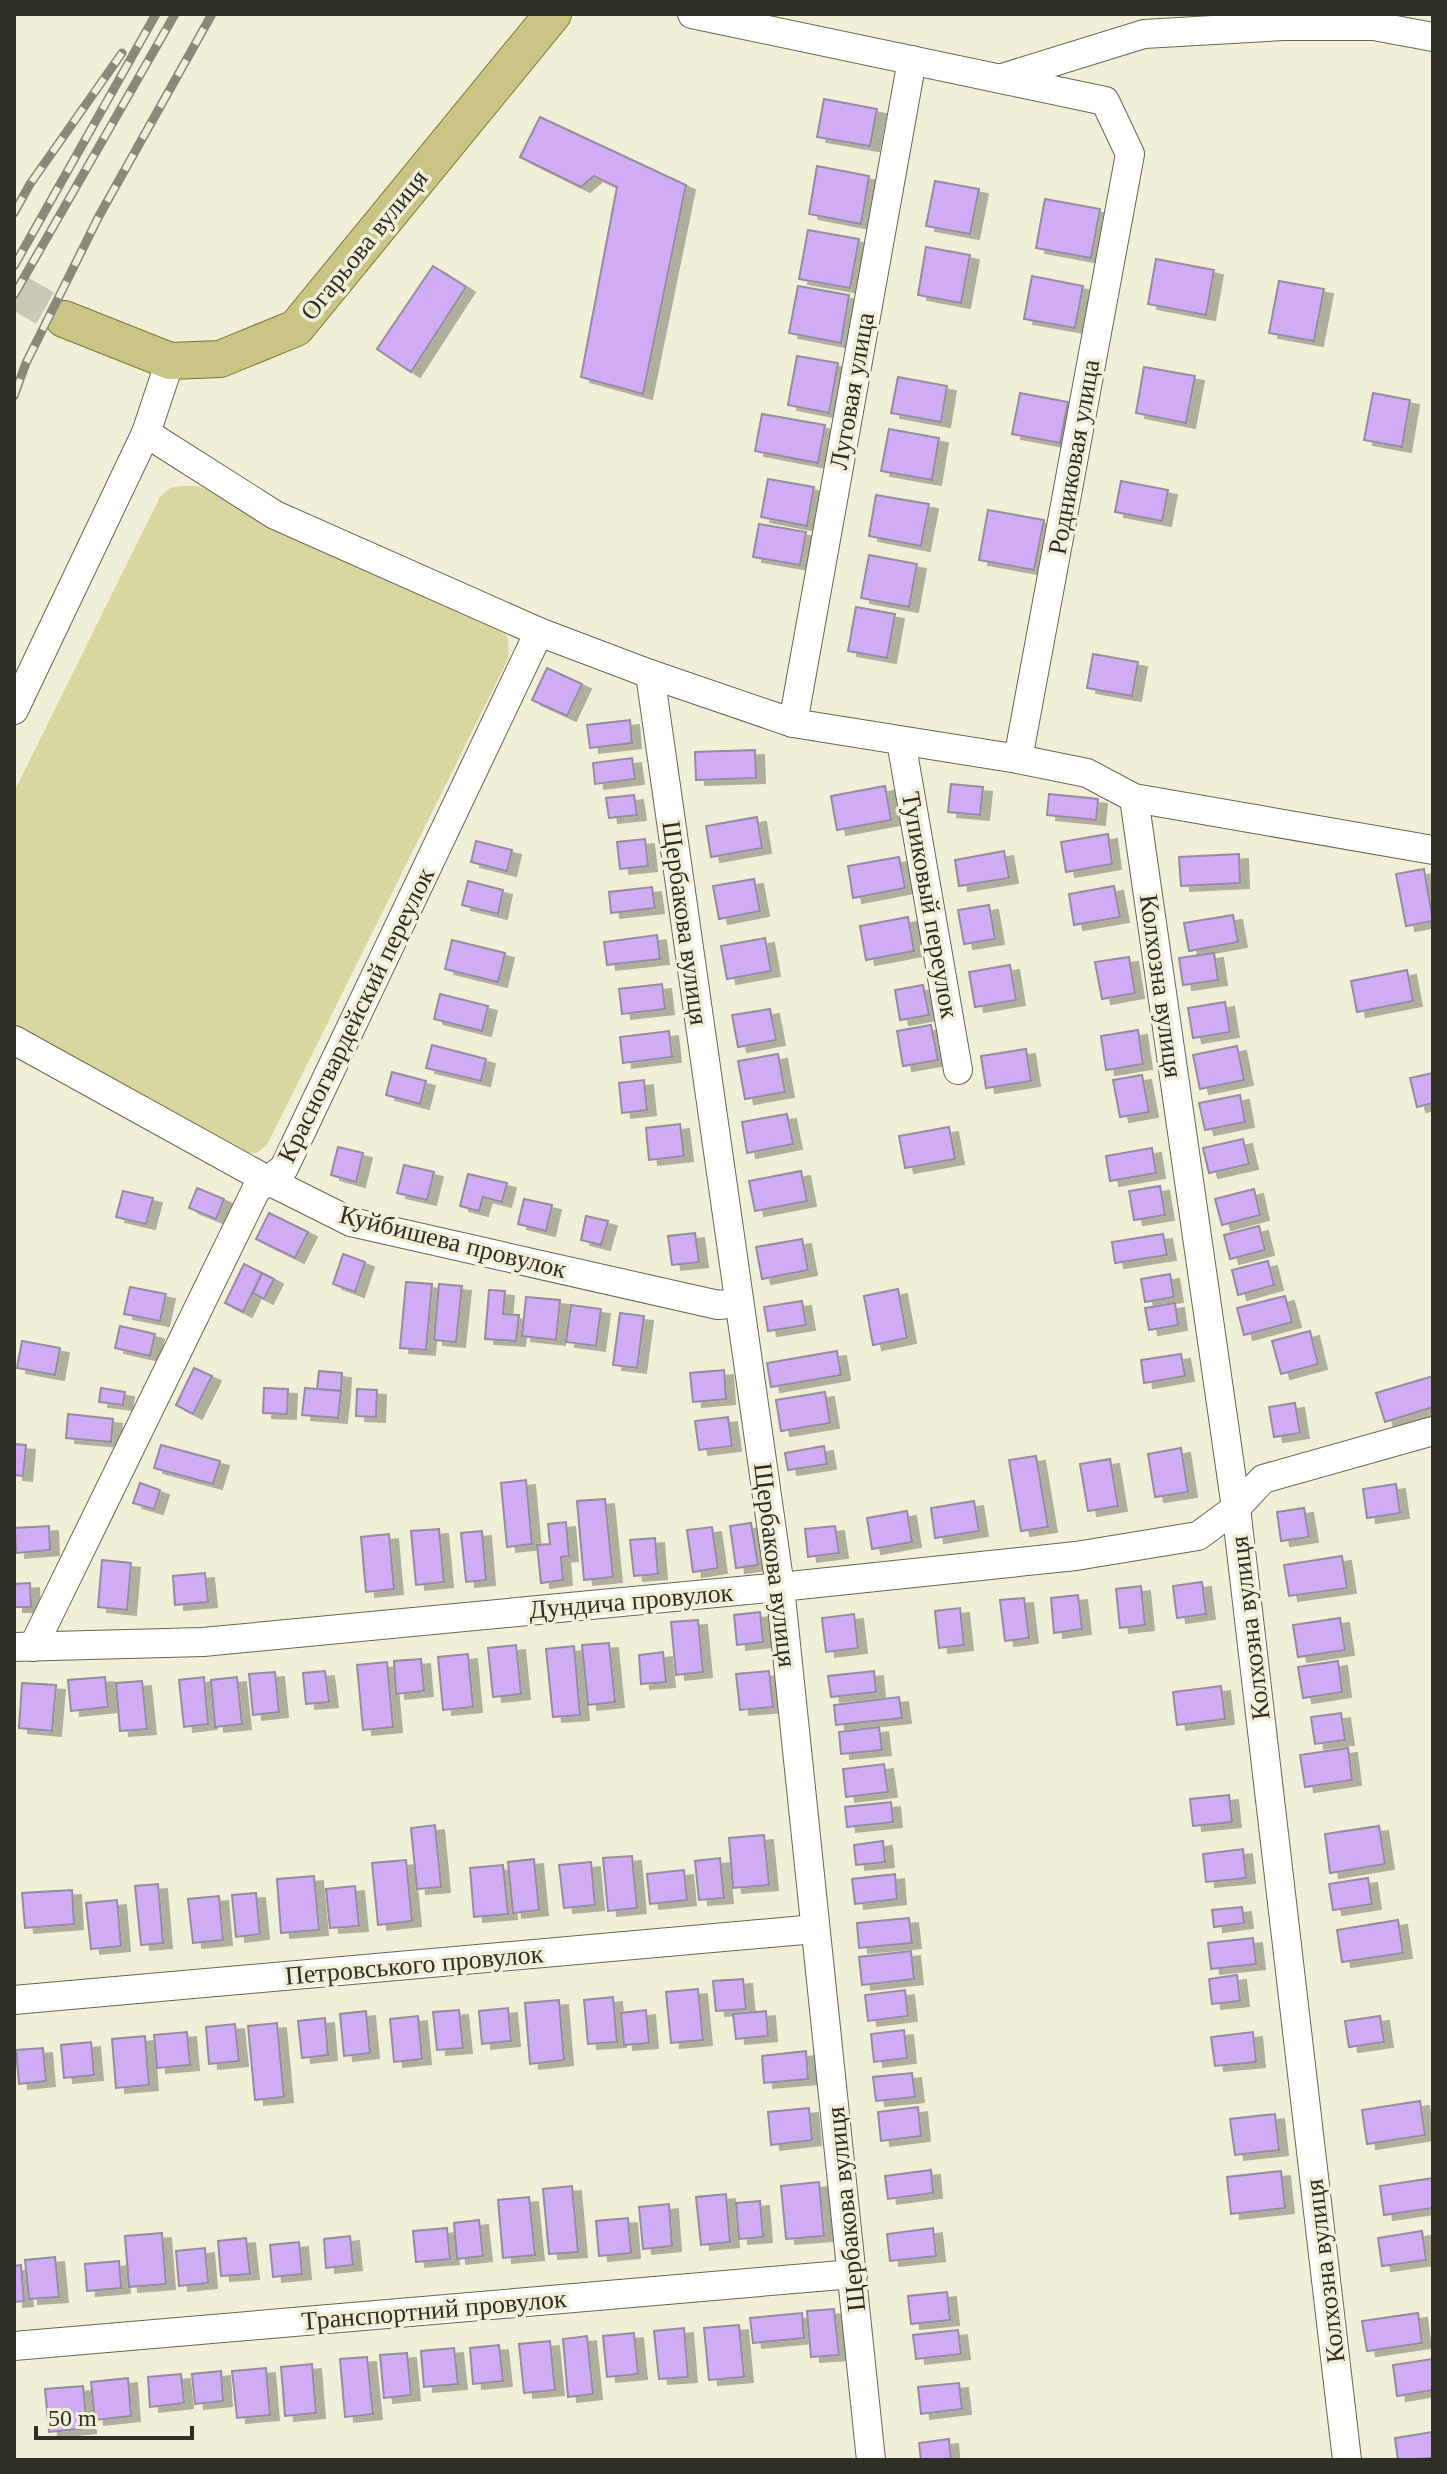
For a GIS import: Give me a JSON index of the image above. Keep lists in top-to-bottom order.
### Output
{
  "streets": {
    "main road": ["Огарьова вулиця"],
    "street": [
      "Луговая улица",
      "Родниковая улица",
      "Тупиковый переулок",
      "Щербакова вулиця",
      "Колхозна вулиця",
      "Красногвардейский переулок",
      "Куйбишева провулок",
      "Дундича провулок",
      "Петровського провулок",
      "Транспортний провулок"
    ]
  },
  "crossings": [
    ["Щербакова вулиця", "Куйбишева провулок"],
    ["Щербакова вулиця", "Дундича провулок"],
    ["Щербакова вулиця", "Петровського провулок"],
    ["Щербакова вулиця", "Транспортний провулок"],
    ["Колхозна вулиця", "Дундича провулок"],
    ["Красногвардейский переулок", "Куйбишева провулок"],
    ["Красногвардейский переулок", "Дундича провулок"]
  ],
  "scale_bar": "50 m"
}
